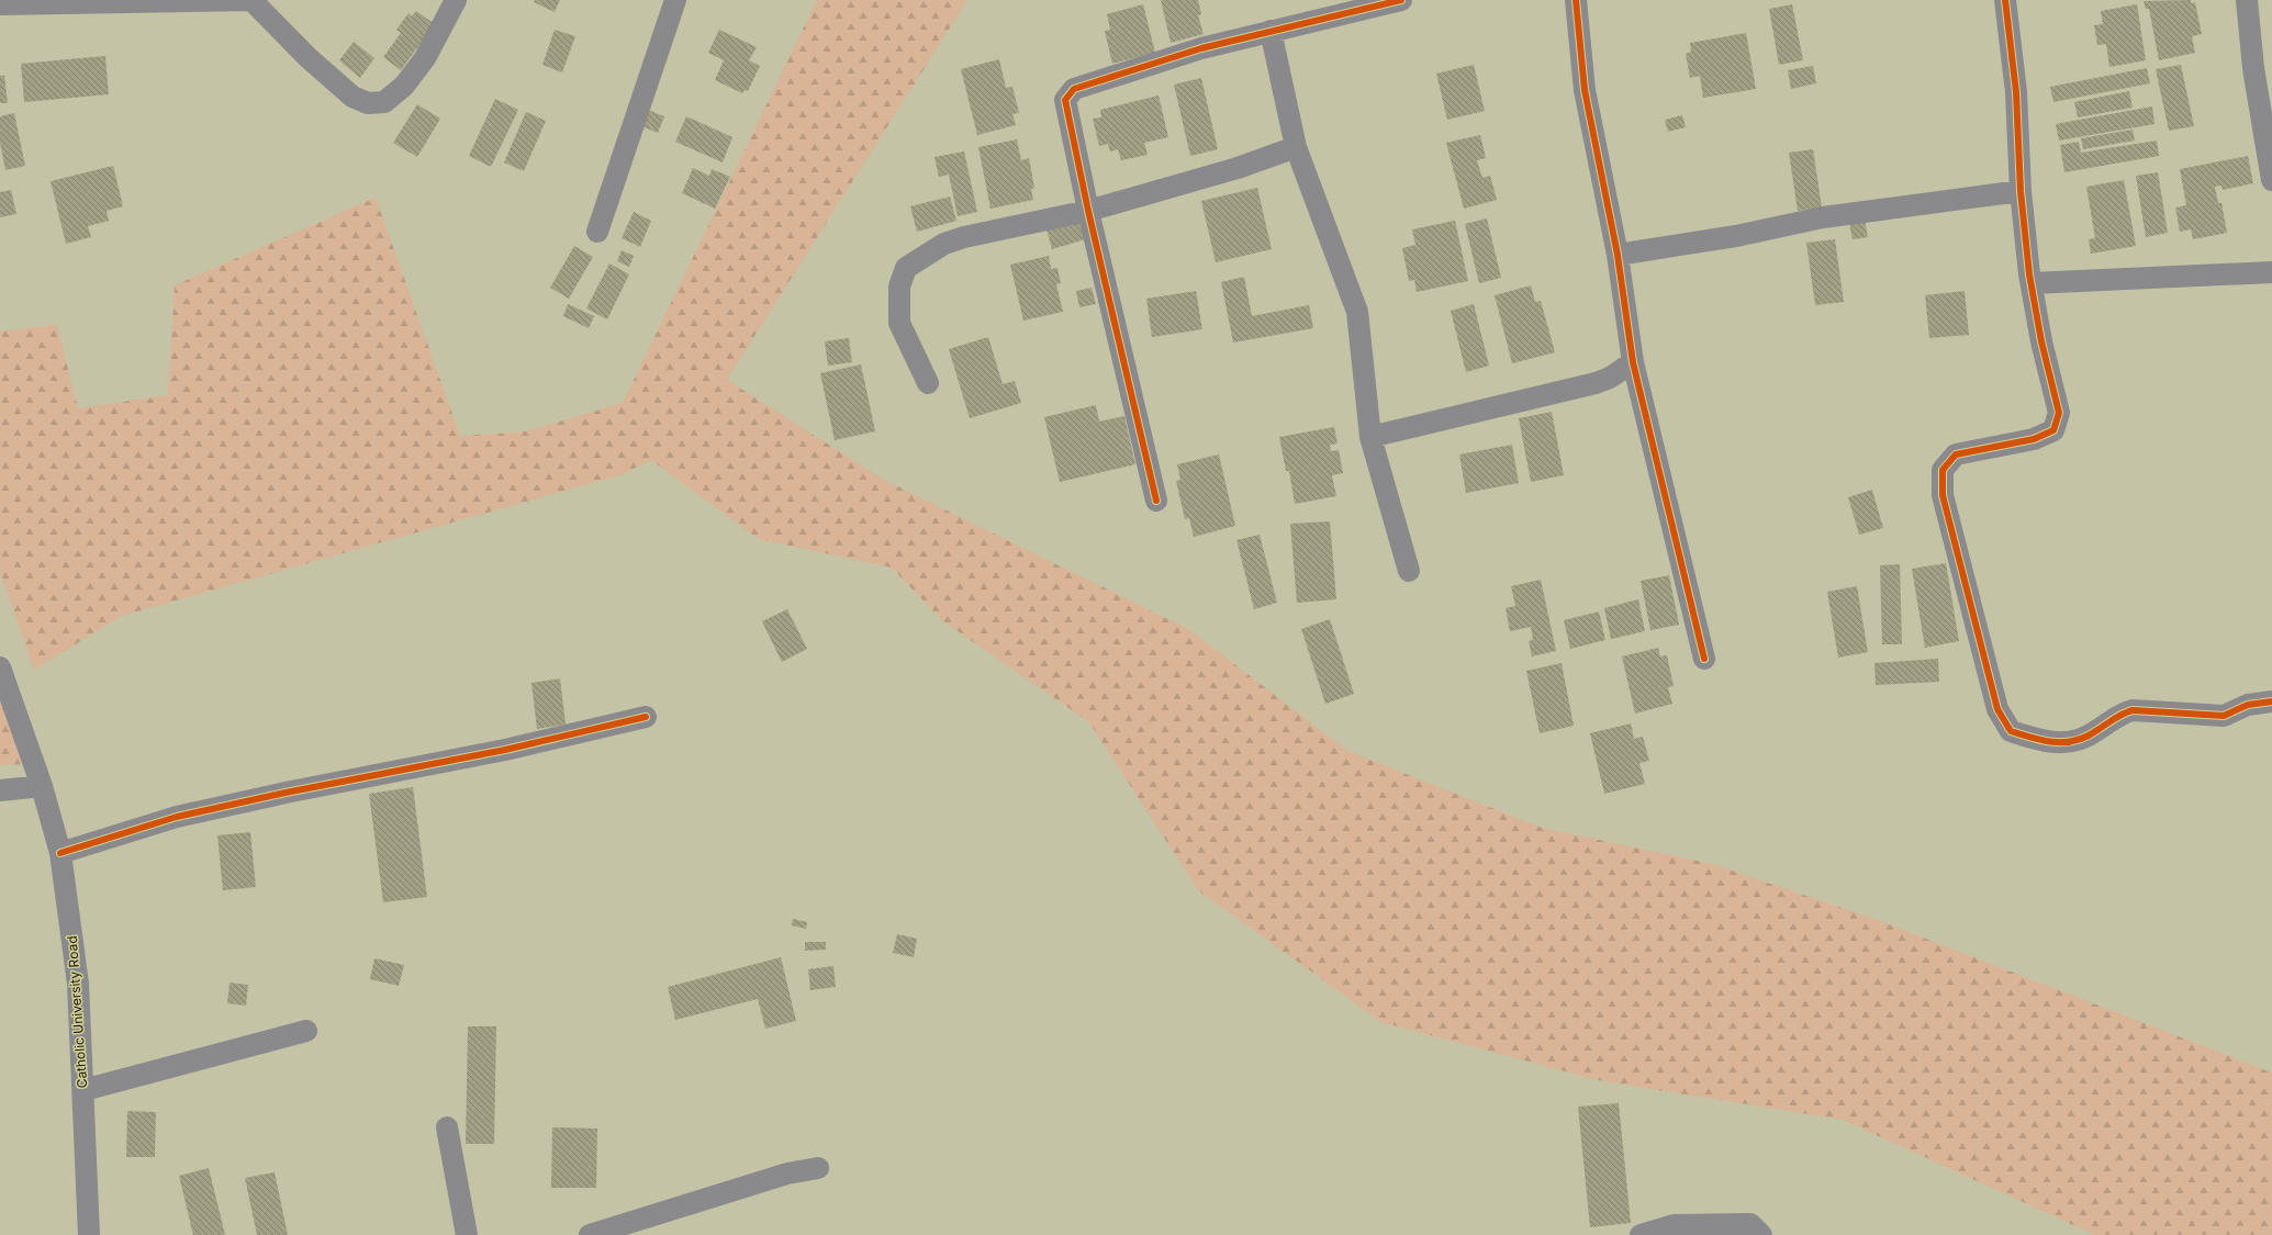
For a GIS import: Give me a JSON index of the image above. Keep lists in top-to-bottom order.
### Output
{
  "streets": {
    "street": ["Catholic University Road"]
  }
}
